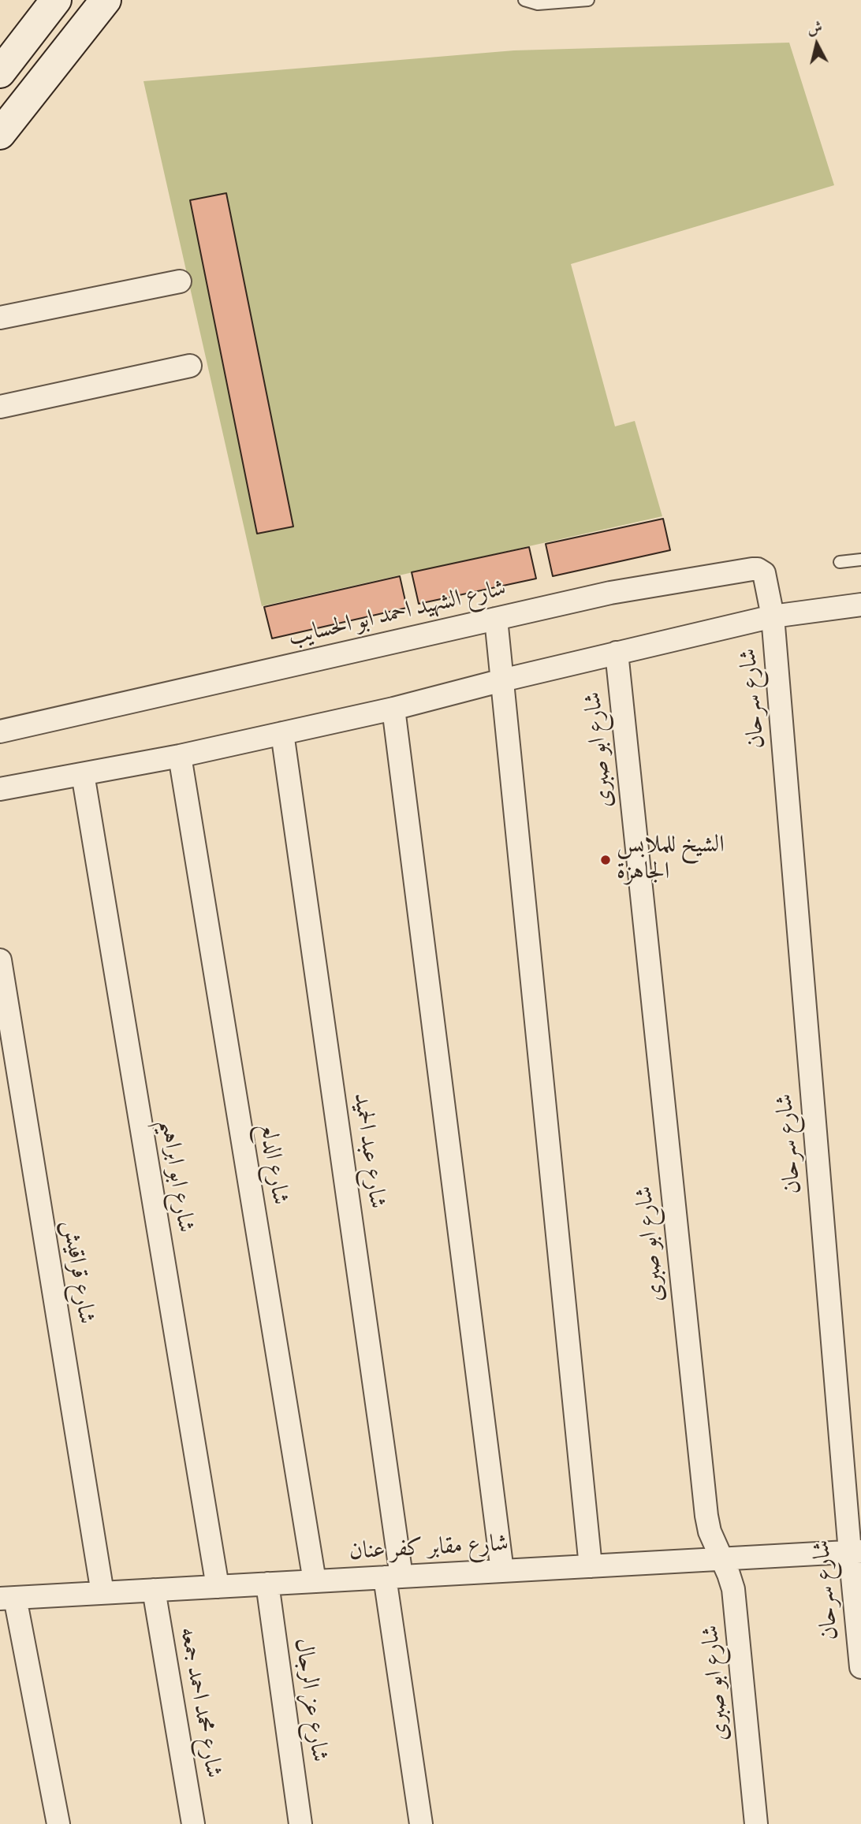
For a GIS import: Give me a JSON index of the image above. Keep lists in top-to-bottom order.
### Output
{
  "streets": {
    "street": [
      "شارع الشهيد احمد ابو الحسايب",
      "شارع سرحان",
      "شارع ابو صبرى",
      "شارع عبد الحميد",
      "شارع الدلع",
      "شارع ابو ابراهيم",
      "شارع قراقيش",
      "شارع مقابر كفر عنان",
      "شارع عز الرجال",
      "شارع محمد احمد جمعه"
    ]
  },
  "crossings": [
    ["شارع الشهيد احمد ابو الحسايب", "شارع سرحان"],
    ["شارع سرحان", "شارع مقابر كفر عنان"],
    ["شارع ابو صبرى", "شارع مقابر كفر عنان"],
    ["شارع عبد الحميد", "شارع مقابر كفر عنان"],
    ["شارع الدلع", "شارع مقابر كفر عنان"],
    ["شارع ابو ابراهيم", "شارع مقابر كفر عنان"],
    ["شارع قراقيش", "شارع مقابر كفر عنان"],
    ["شارع مقابر كفر عنان", "شارع عز الرجال"],
    ["شارع مقابر كفر عنان", "شارع محمد احمد جمعه"]
  ],
  "places": ["الشيخ للملابس الجاهزة"],
  "north": "top"
}
